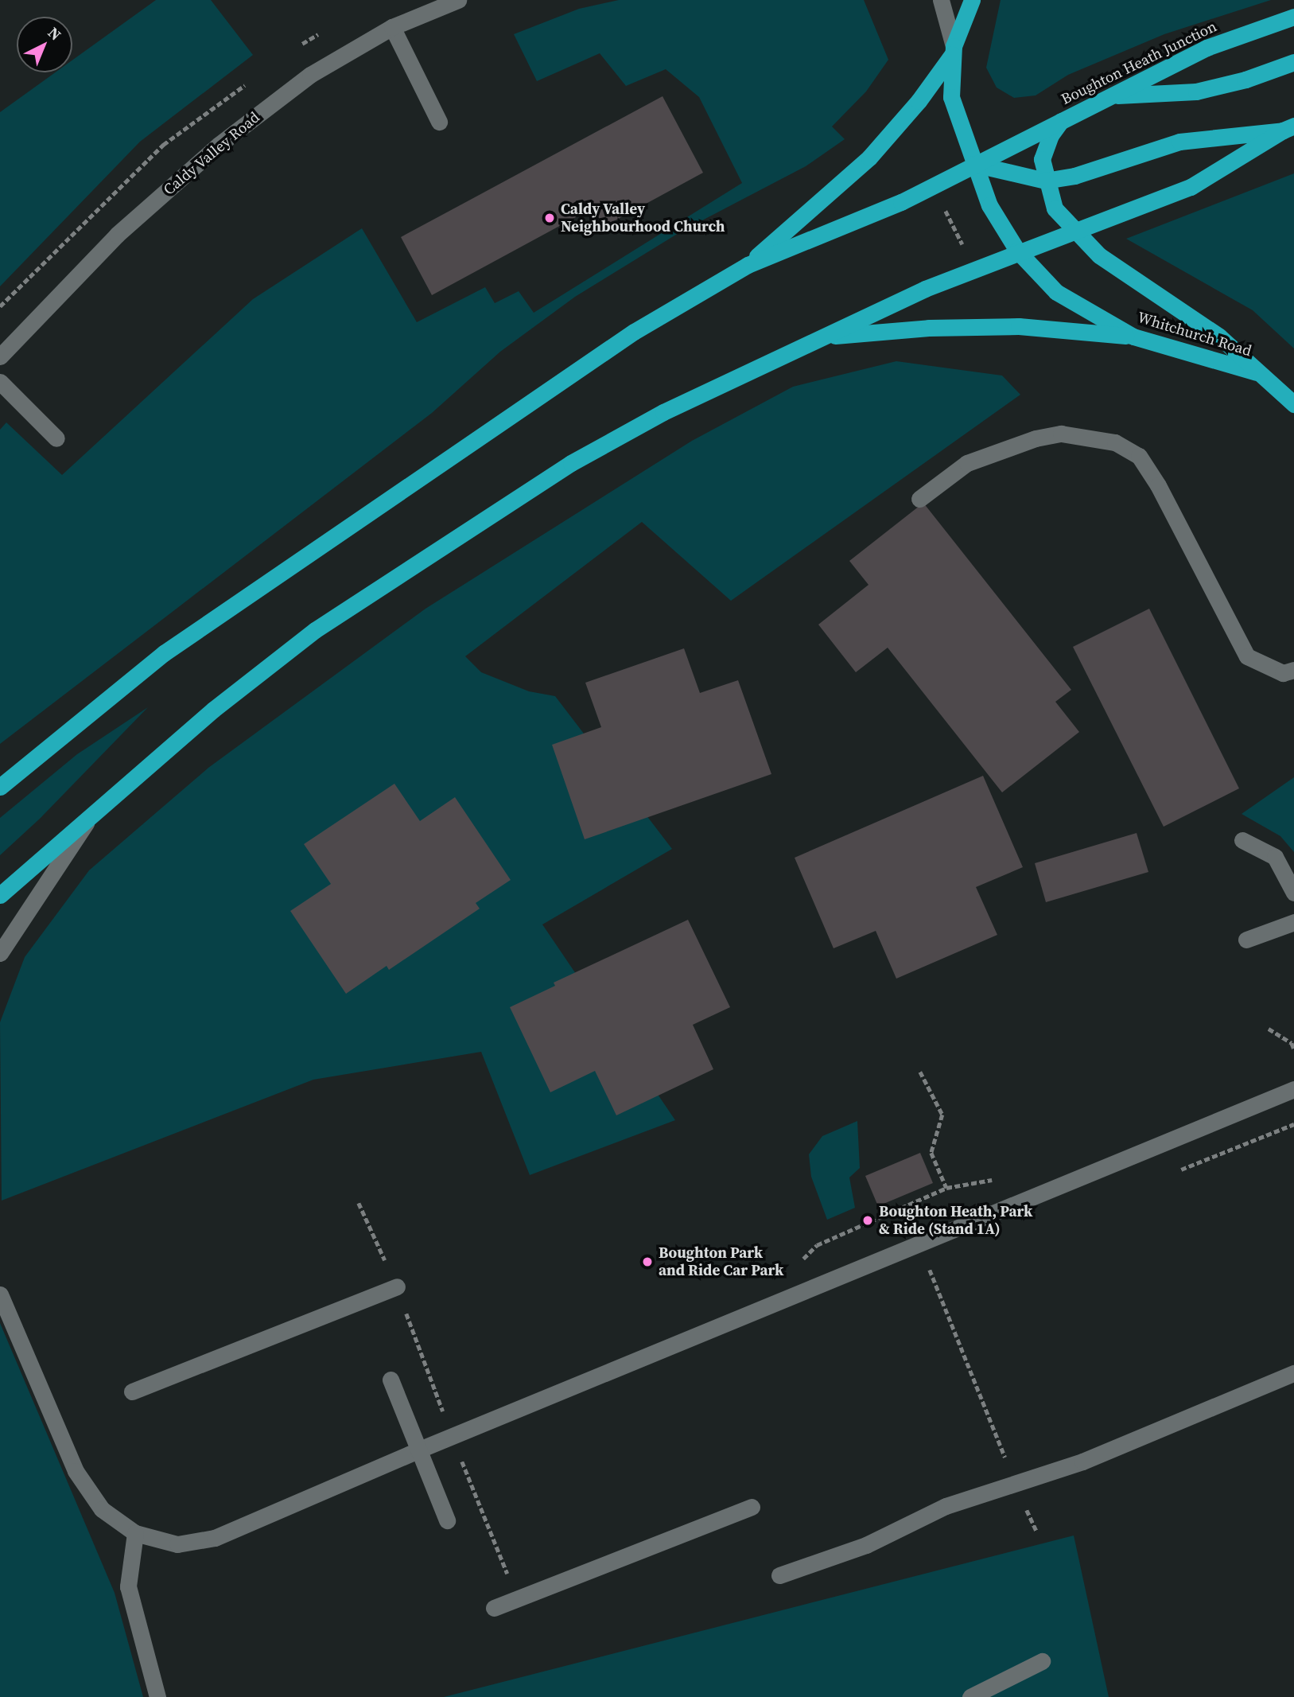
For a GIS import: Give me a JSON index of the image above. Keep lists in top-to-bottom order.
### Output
{
  "streets": {
    "highway": ["Boughton Heath Junction", "Whitchurch Road"],
    "street": ["Caldy Valley Road"]
  },
  "crossings": [
    ["Boughton Heath Junction", "Whitchurch Road"]
  ],
  "places": ["Caldy Valley Neighbourhood Church", "Boughton Heath, Park & Ride (Stand 1A)", "Boughton Park and Ride Car Park"],
  "north": "top right"
}
